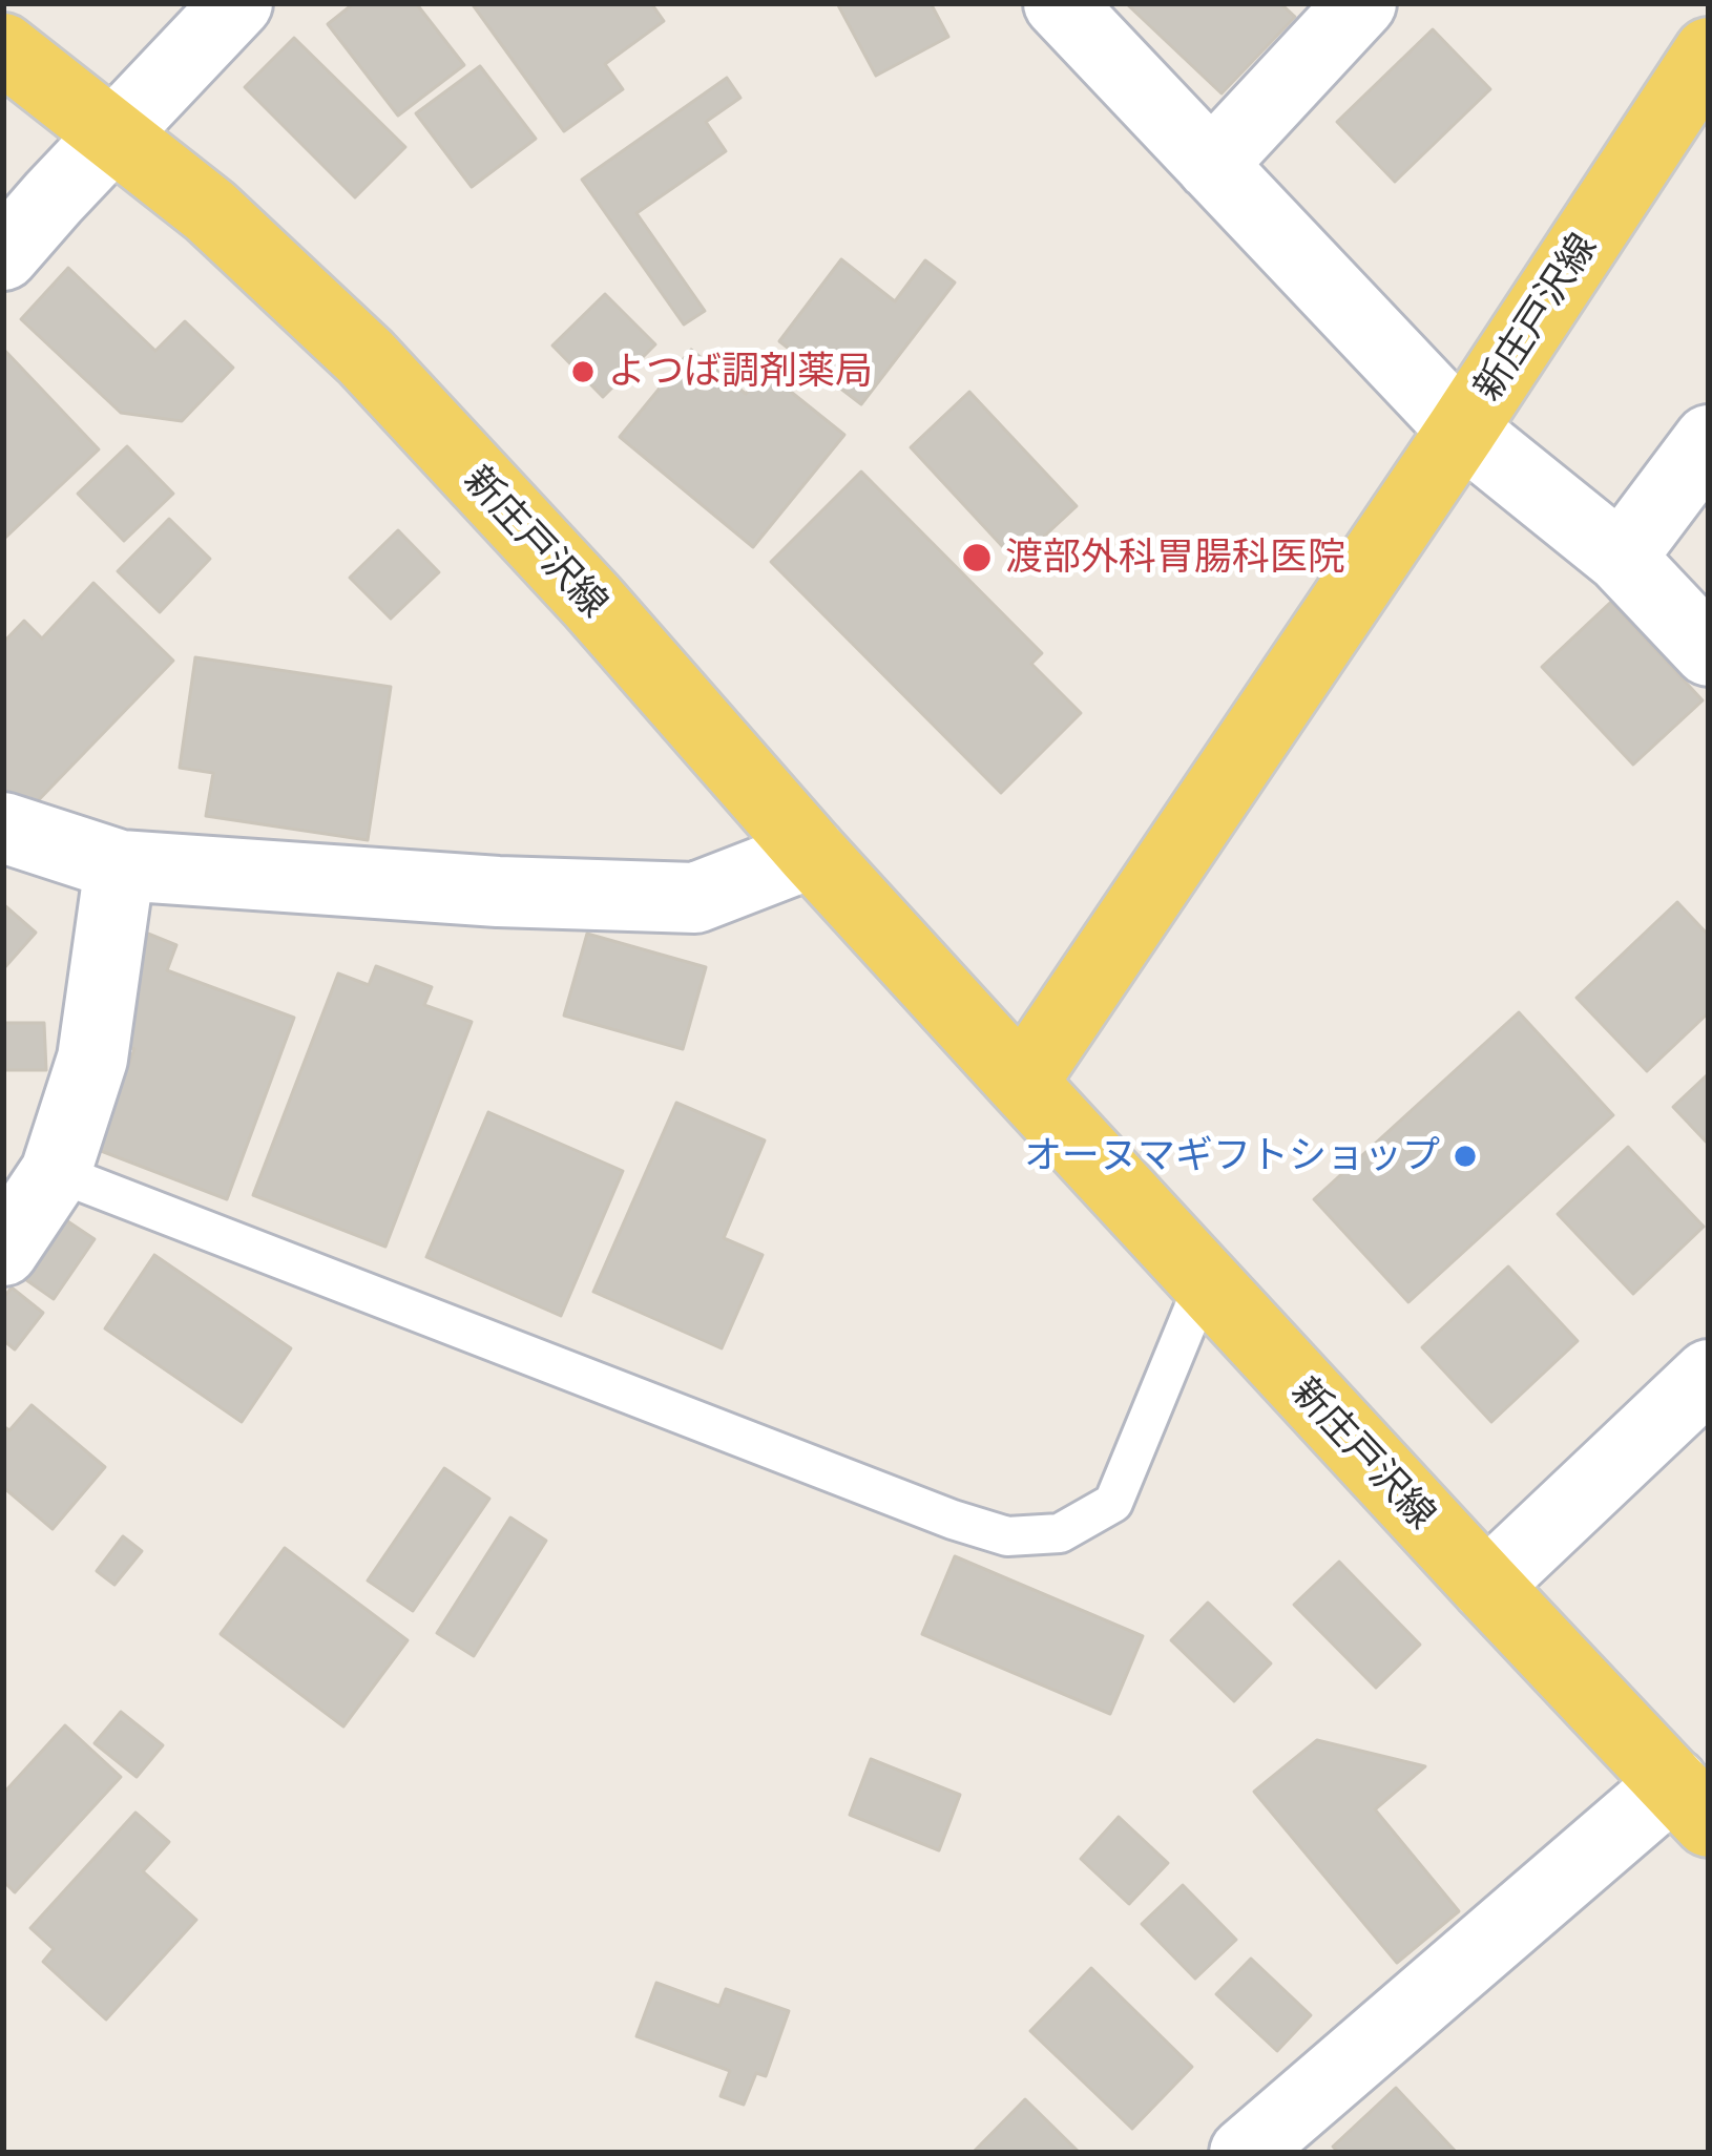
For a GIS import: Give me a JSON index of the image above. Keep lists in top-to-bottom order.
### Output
{
  "streets": {
    "main road": ["新庄戸沢線"]
  },
  "places": ["よつば調剤薬局", "渡部外科胃腸科医院", "オーヌマギフトショップ"]
}
